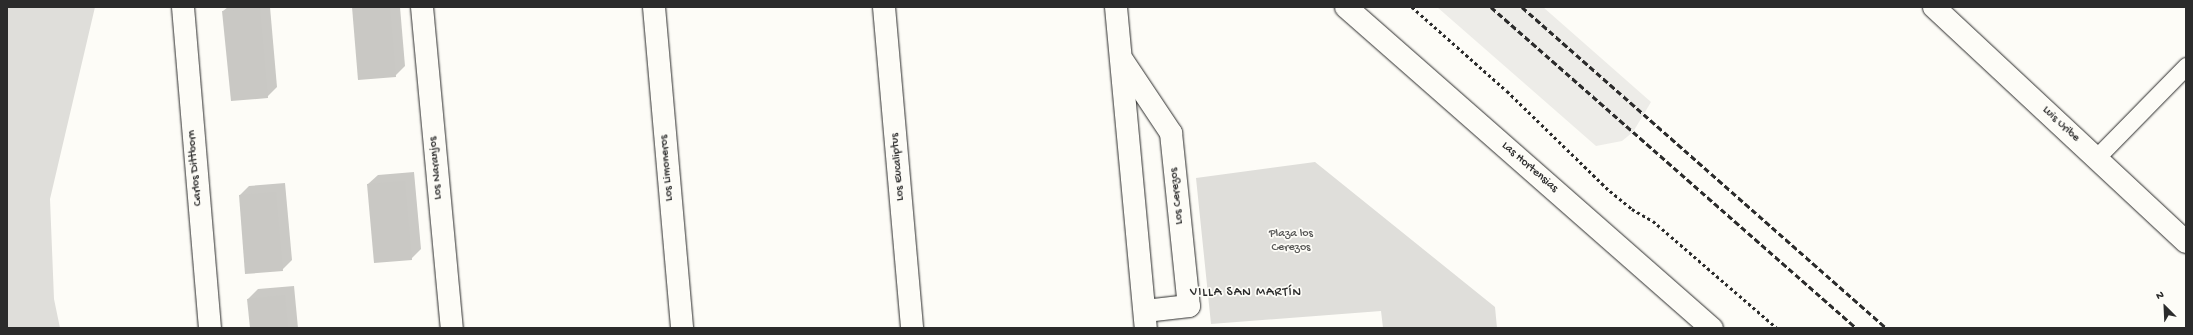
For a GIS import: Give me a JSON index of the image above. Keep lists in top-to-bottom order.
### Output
{
  "streets": {
    "street": [
      "Luis Uribe",
      "Los Eucaliptus",
      "Carlos Dittborn",
      "Los Naranjos",
      "Los Limoneros",
      "Las Hortensias",
      "Los Cerezos"
    ]
  },
  "districts": ["VILLA SAN MARTÍN"],
  "parks": ["Plaza los Cerezos"],
  "north": "top left"
}
